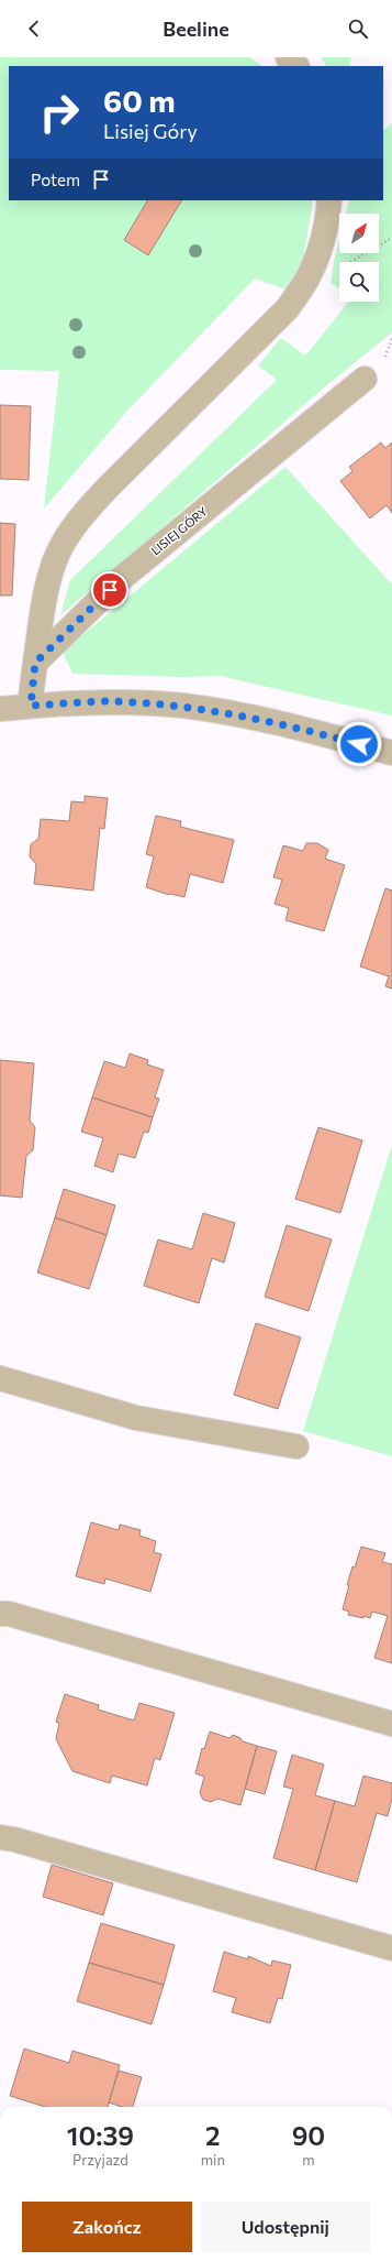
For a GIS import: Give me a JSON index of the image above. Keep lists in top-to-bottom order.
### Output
{
  "streets": {
    "street": ["LISIEJ GÓRY"]
  },
  "north": "top right",
  "page": {
    "header": "Beeline",
    "turn": ["60 m", "Lisiej Góry"],
    "then": "Potem",
    "eta": [
      "10:39",
      "Przyjazd",
      "2",
      "min",
      "90",
      "m"
    ],
    "buttons": ["Zakończ", "Udostępnij"]
  }
}
